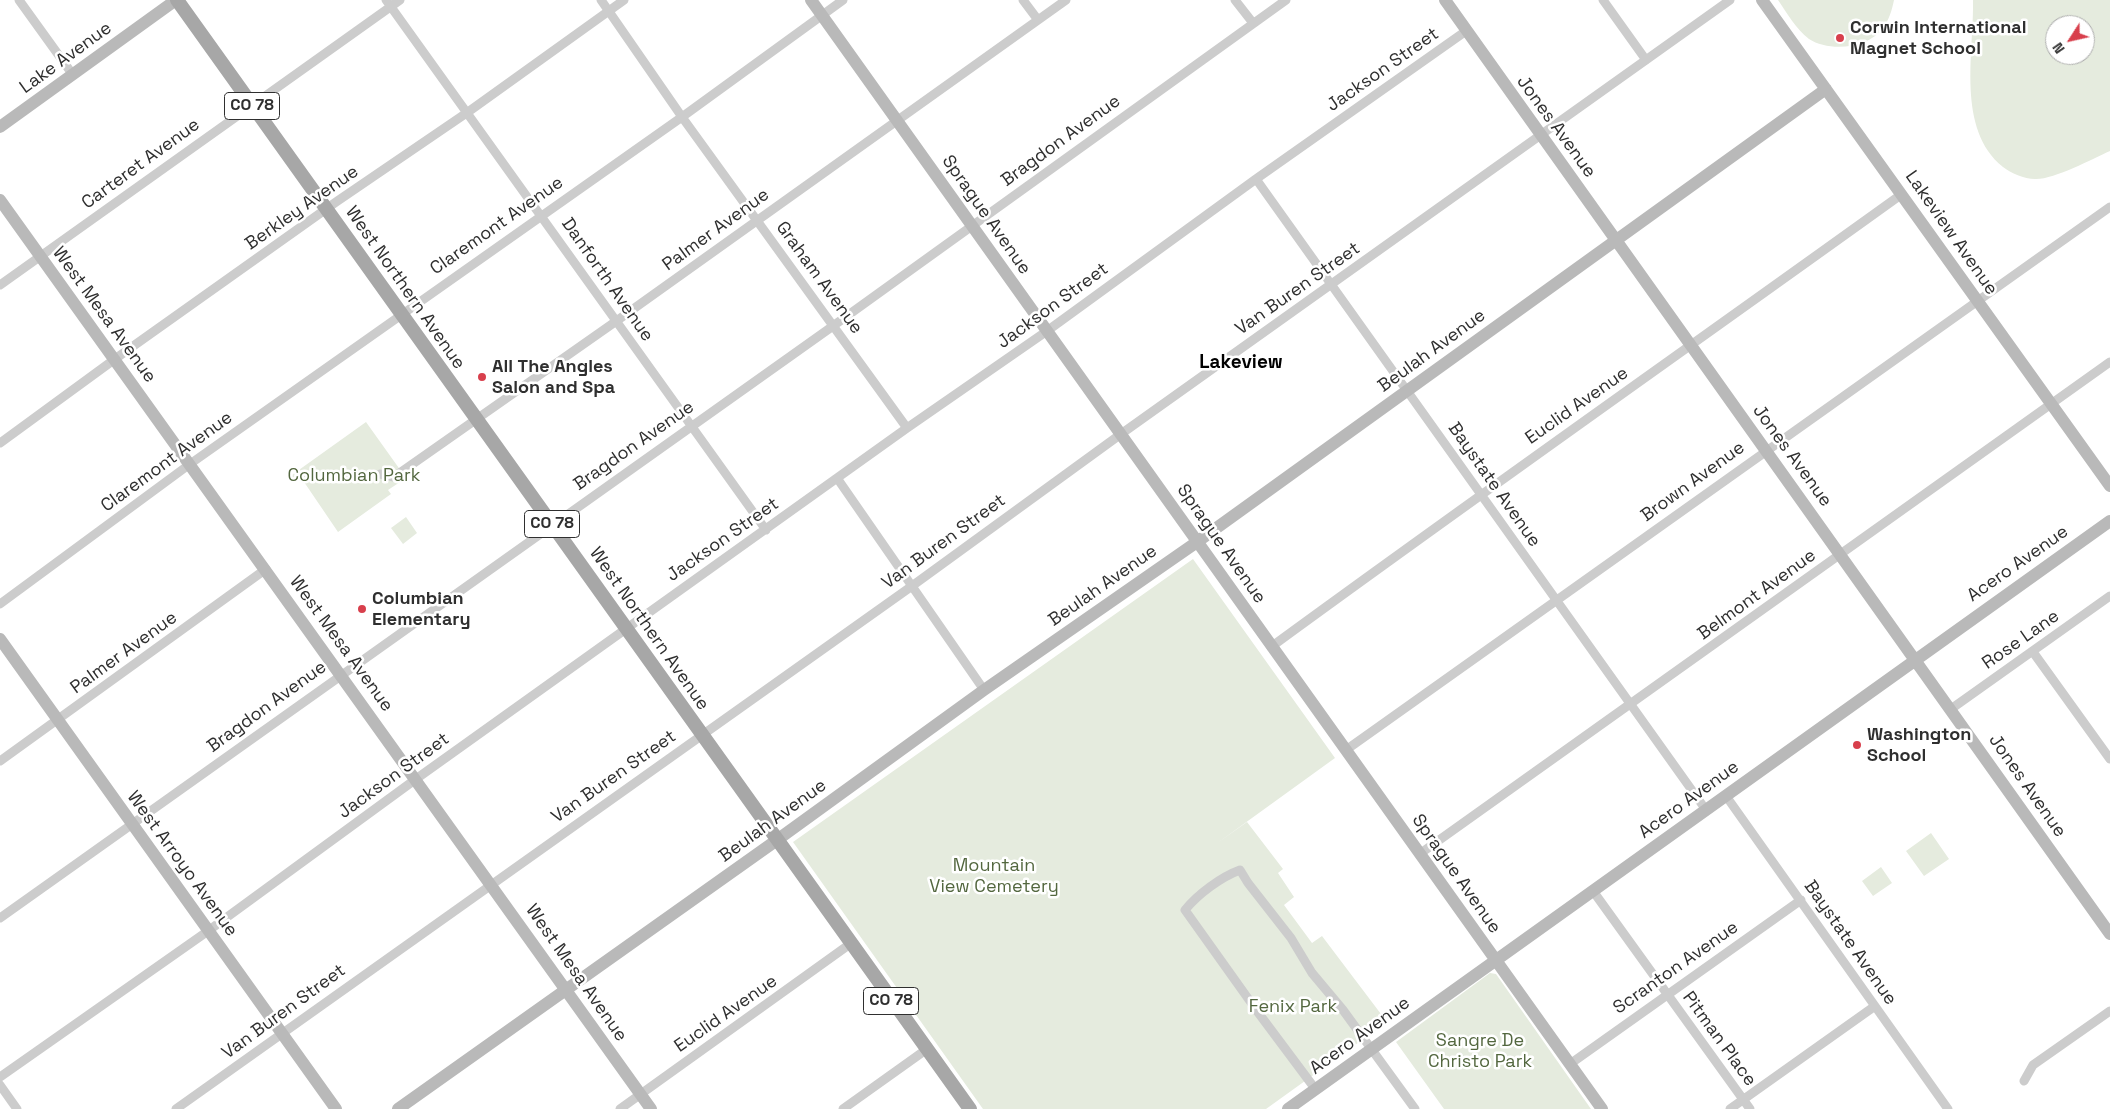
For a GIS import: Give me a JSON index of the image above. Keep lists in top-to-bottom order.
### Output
{
  "streets": {
    "main road": ["CO 78", "West Northern Avenue"],
    "street": [
      "Lake Avenue",
      "Jackson Street",
      "Jones Avenue",
      "Bragdon Avenue",
      "Carteret Avenue",
      "Berkley Avenue",
      "Sprague Avenue",
      "Claremont Avenue",
      "Palmer Avenue",
      "Lakeview Avenue",
      "Graham Avenue",
      "Danforth Avenue",
      "Van Buren Street",
      "West Mesa Avenue",
      "Beulah Avenue",
      "Euclid Avenue",
      "Brown Avenue",
      "Baystate Avenue",
      "Acero Avenue",
      "Belmont Avenue",
      "Rose Lane",
      "West Arroyo Avenue",
      "Scranton Avenue",
      "Pitman Place"
    ]
  },
  "crossings": [
    ["Lake Avenue", "West Northern Avenue"],
    ["Jackson Street", "Jones Avenue"],
    ["Jackson Street", "Sprague Avenue"],
    ["Jackson Street", "Graham Avenue"],
    ["Jackson Street", "Danforth Avenue"],
    ["Jackson Street", "West Northern Avenue"],
    ["Jackson Street", "West Mesa Avenue"],
    ["Jackson Street", "Baystate Avenue"],
    ["Jackson Street", "West Arroyo Avenue"],
    ["Jones Avenue", "Van Buren Street"],
    ["Jones Avenue", "Beulah Avenue"],
    ["Jones Avenue", "Euclid Avenue"],
    ["Jones Avenue", "Brown Avenue"],
    ["Jones Avenue", "Acero Avenue"],
    ["Jones Avenue", "Belmont Avenue"],
    ["Jones Avenue", "Rose Lane"],
    ["Bragdon Avenue", "Sprague Avenue"],
    ["Bragdon Avenue", "Graham Avenue"],
    ["Bragdon Avenue", "Danforth Avenue"],
    ["Bragdon Avenue", "West Northern Avenue"],
    ["Bragdon Avenue", "West Mesa Avenue"],
    ["Bragdon Avenue", "West Arroyo Avenue"],
    ["Carteret Avenue", "Danforth Avenue"],
    ["Carteret Avenue", "West Northern Avenue"],
    ["Carteret Avenue", "West Mesa Avenue"],
    ["Berkley Avenue", "Graham Avenue"],
    ["Berkley Avenue", "Danforth Avenue"],
    ["Berkley Avenue", "West Northern Avenue"],
    ["Berkley Avenue", "West Mesa Avenue"],
    ["Sprague Avenue", "Claremont Avenue"],
    ["Sprague Avenue", "Palmer Avenue"],
    ["Sprague Avenue", "Van Buren Street"],
    ["Sprague Avenue", "Beulah Avenue"],
    ["Sprague Avenue", "Euclid Avenue"],
    ["Sprague Avenue", "Brown Avenue"],
    ["Sprague Avenue", "Acero Avenue"],
    ["Sprague Avenue", "Belmont Avenue"],
    ["Sprague Avenue", "Scranton Avenue"],
    ["Claremont Avenue", "Graham Avenue"],
    ["Claremont Avenue", "Danforth Avenue"],
    ["Claremont Avenue", "West Northern Avenue"],
    ["Claremont Avenue", "West Mesa Avenue"],
    ["Palmer Avenue", "Graham Avenue"],
    ["Palmer Avenue", "Danforth Avenue"],
    ["Palmer Avenue", "West Northern Avenue"],
    ["Palmer Avenue", "West Mesa Avenue"],
    ["Palmer Avenue", "West Arroyo Avenue"],
    ["Lakeview Avenue", "Beulah Avenue"],
    ["Lakeview Avenue", "Euclid Avenue"],
    ["Lakeview Avenue", "Brown Avenue"],
    ["Lakeview Avenue", "Belmont Avenue"],
    ["West Northern Avenue", "Van Buren Street"],
    ["West Northern Avenue", "Beulah Avenue"],
    ["West Northern Avenue", "Euclid Avenue"],
    ["Van Buren Street", "West Mesa Avenue"],
    ["Van Buren Street", "Baystate Avenue"],
    ["Van Buren Street", "West Arroyo Avenue"],
    ["West Mesa Avenue", "Beulah Avenue"],
    ["West Mesa Avenue", "Euclid Avenue"],
    ["Beulah Avenue", "Baystate Avenue"],
    ["Euclid Avenue", "Baystate Avenue"],
    ["Brown Avenue", "Baystate Avenue"],
    ["Baystate Avenue", "Acero Avenue"],
    ["Baystate Avenue", "Belmont Avenue"],
    ["Baystate Avenue", "Scranton Avenue"],
    ["Acero Avenue", "Pitman Place"],
    ["Scranton Avenue", "Pitman Place"]
  ],
  "districts": ["Lakeview"],
  "parks": [
    "Columbian Park",
    "Mountain View Cemetery",
    "Fenix Park",
    "Sangre De Christo Park"
  ],
  "places": [
    "Corwin International Magnet School",
    "All The Angles Salon and Spa",
    "Columbian Elementary",
    "Washington School"
  ],
  "north": "bottom left"
}
